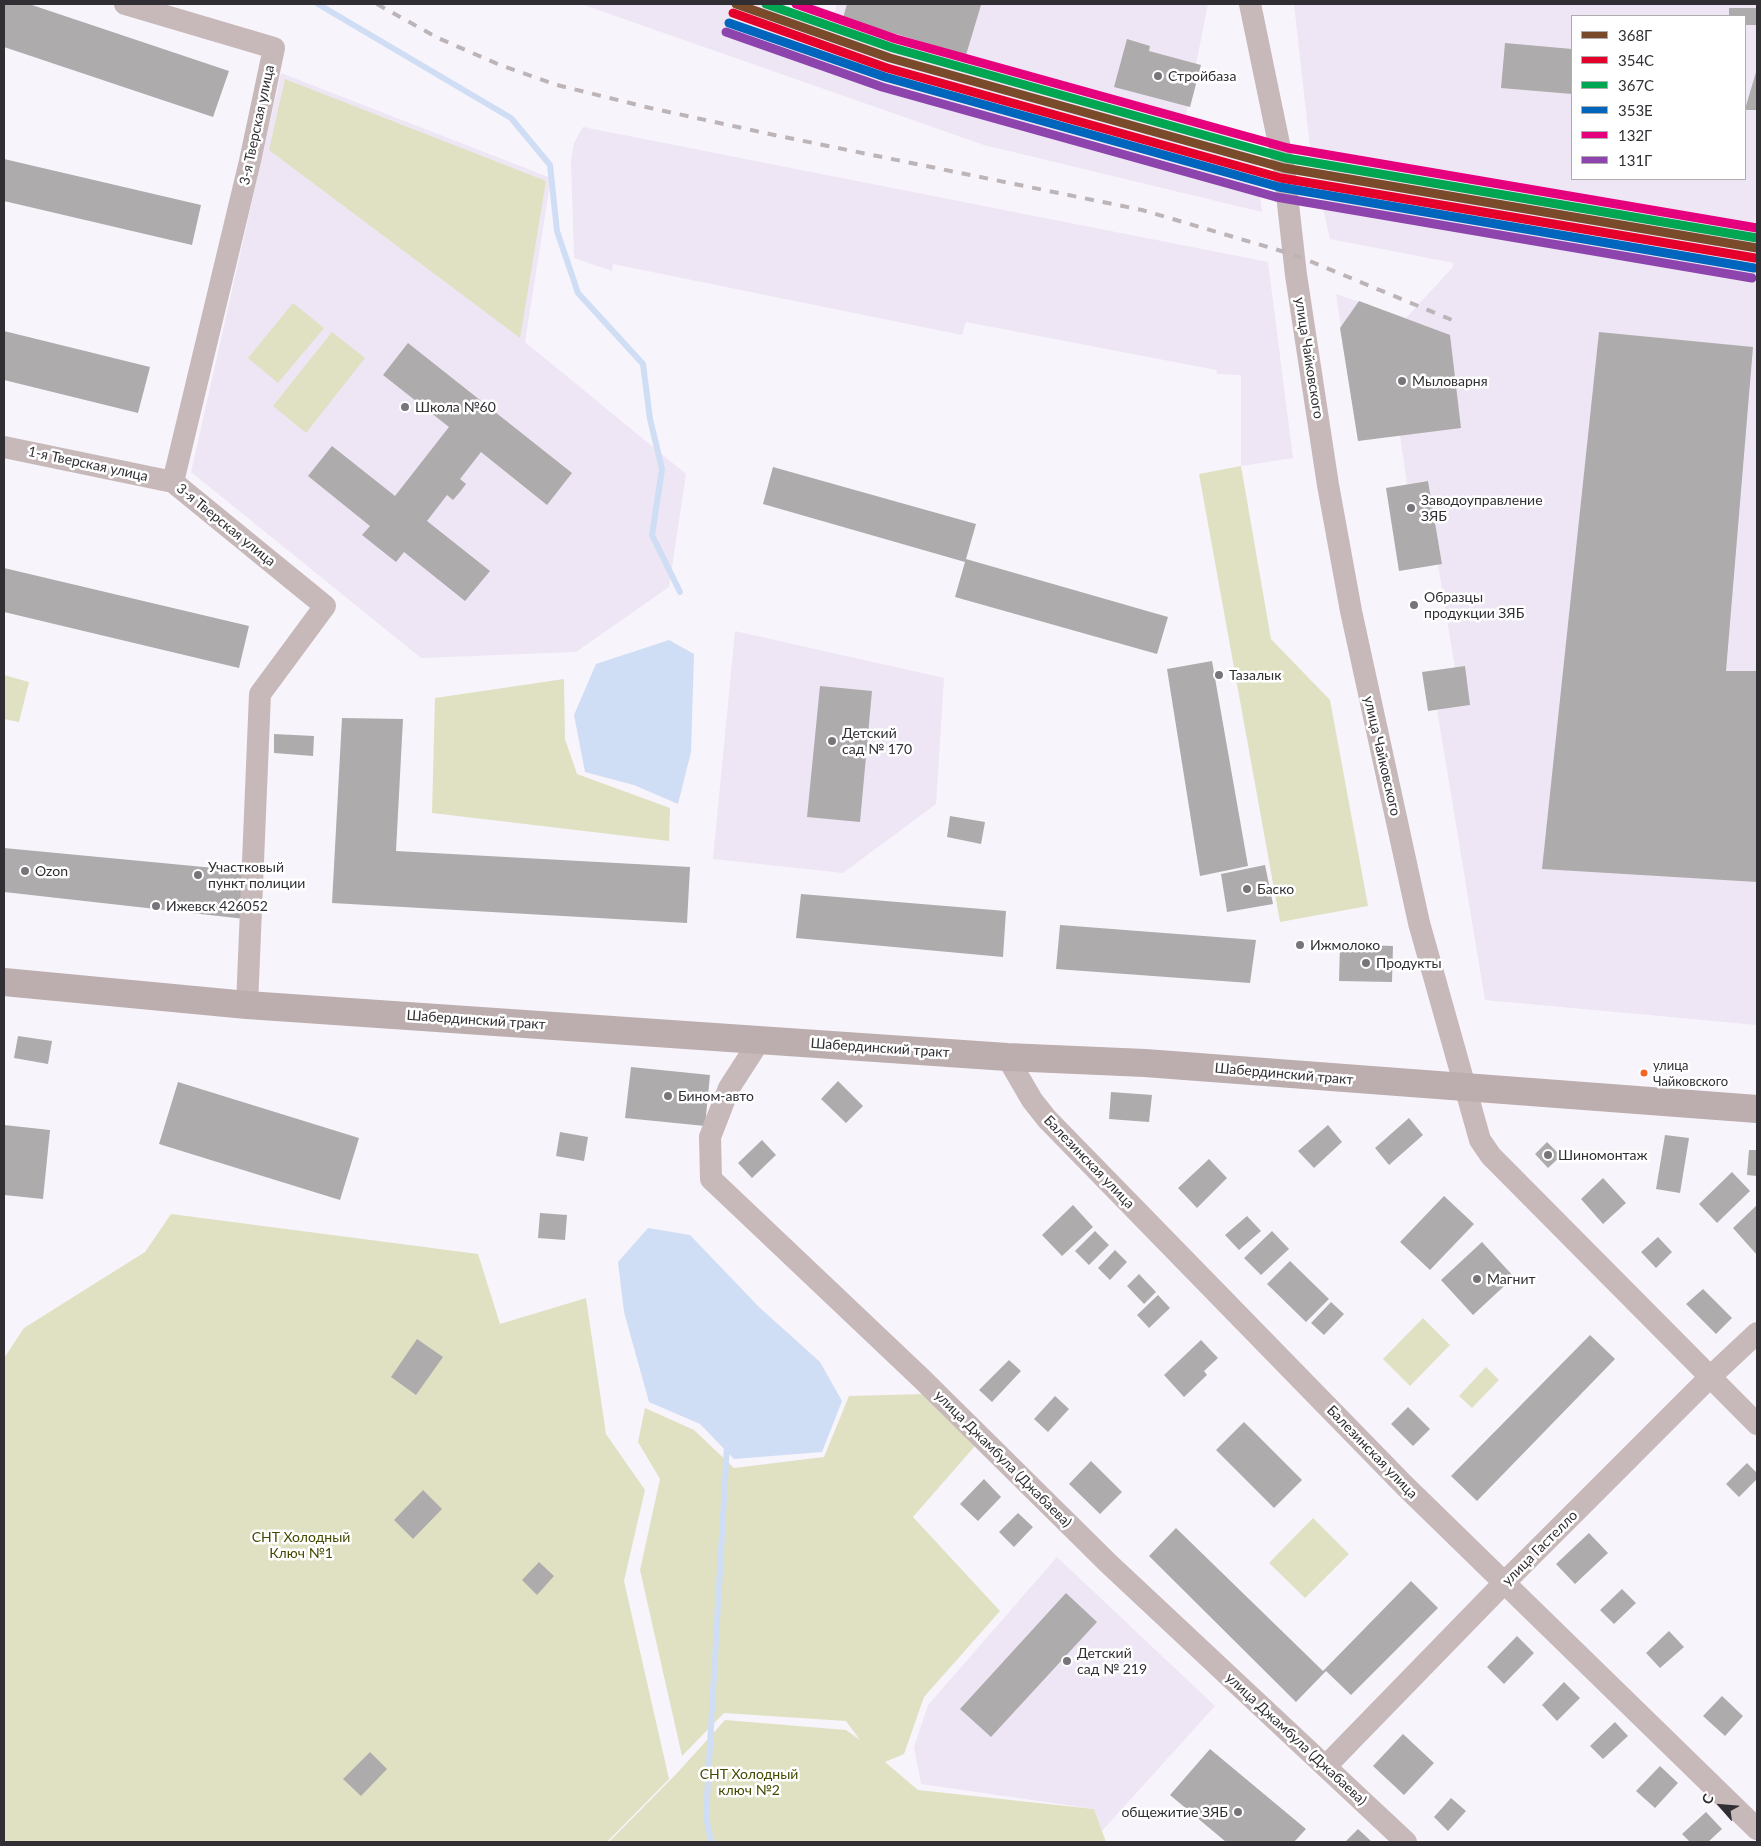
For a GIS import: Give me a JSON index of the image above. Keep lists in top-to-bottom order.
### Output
{
  "streets": {
    "main road": ["Шабердинский тракт"],
    "street": [
      "3-я Тверская улица",
      "улица Чайковского",
      "1-я Тверская улица",
      "Балезинская улица",
      "улица Джамбула (Джабаева)",
      "улица Гастелло"
    ]
  },
  "crossings": [
    ["3-я Тверская улица", "1-я Тверская улица"],
    ["3-я Тверская улица", "Шабердинский тракт"],
    ["улица Чайковского", "Шабердинский тракт"],
    ["улица Чайковского", "улица Гастелло"],
    ["Шабердинский тракт", "Балезинская улица"],
    ["Шабердинский тракт", "улица Джамбула (Джабаева)"],
    ["Балезинская улица", "улица Гастелло"],
    ["улица Джамбула (Джабаева)", "улица Гастелло"]
  ],
  "parks": ["СНТ Холодный Ключ №1", "СНТ Холодный ключ №2"],
  "places": [
    "Стройбаза",
    "Мыловарня",
    "Школа №60",
    "Заводоуправление ЗЯБ",
    "Образцы продукции ЗЯБ",
    "Тазалык",
    "Детский сад № 170",
    "Ozon",
    "Участковый пункт полиции",
    "Баско",
    "Ижевск 426052",
    "Ижмолоко",
    "Продукты",
    "улица Чайковского",
    "Бином-авто",
    "Шиномонтаж",
    "Магнит",
    "Детский сад № 219",
    "общежитие ЗЯБ"
  ],
  "lines": [
    "transit line 368Г",
    "transit line 367С",
    "transit line 132Г",
    "transit line 354С",
    "transit line 353Е",
    "transit line 131Г"
  ],
  "legend": [
    "368Г",
    "354С",
    "367С",
    "353Е",
    "132Г",
    "131Г"
  ],
  "north": "top left"
}
